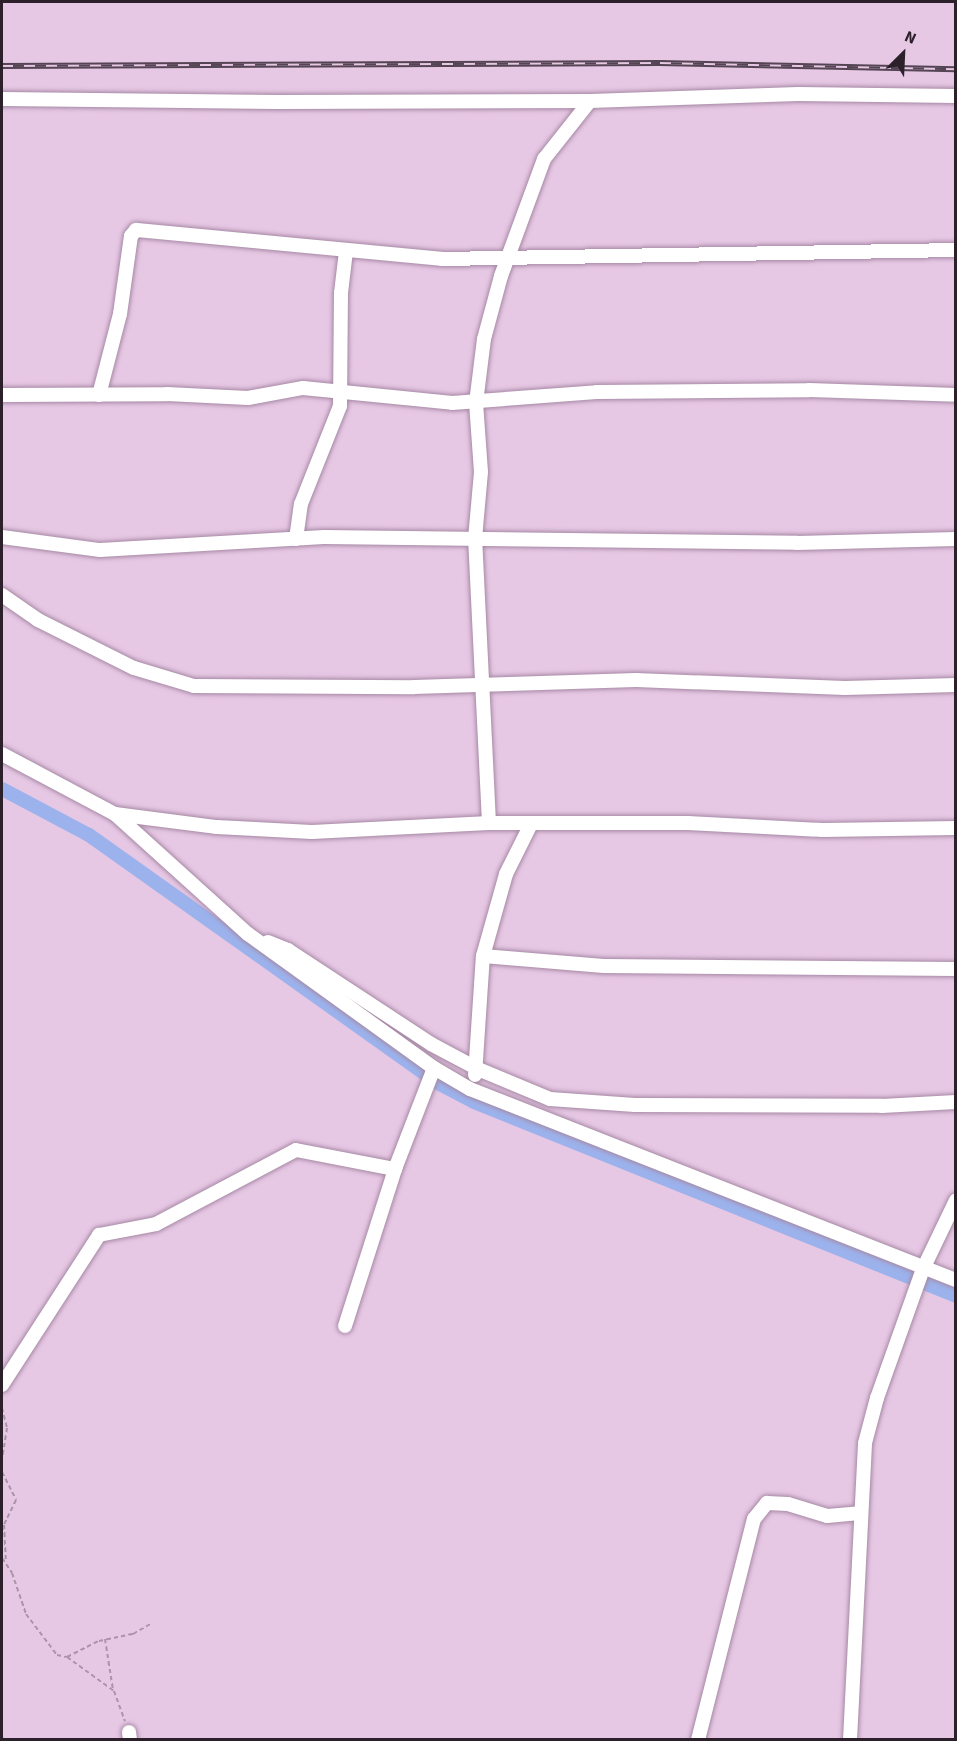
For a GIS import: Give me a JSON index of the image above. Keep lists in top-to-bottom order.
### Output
{
  "north": "top right"
}
